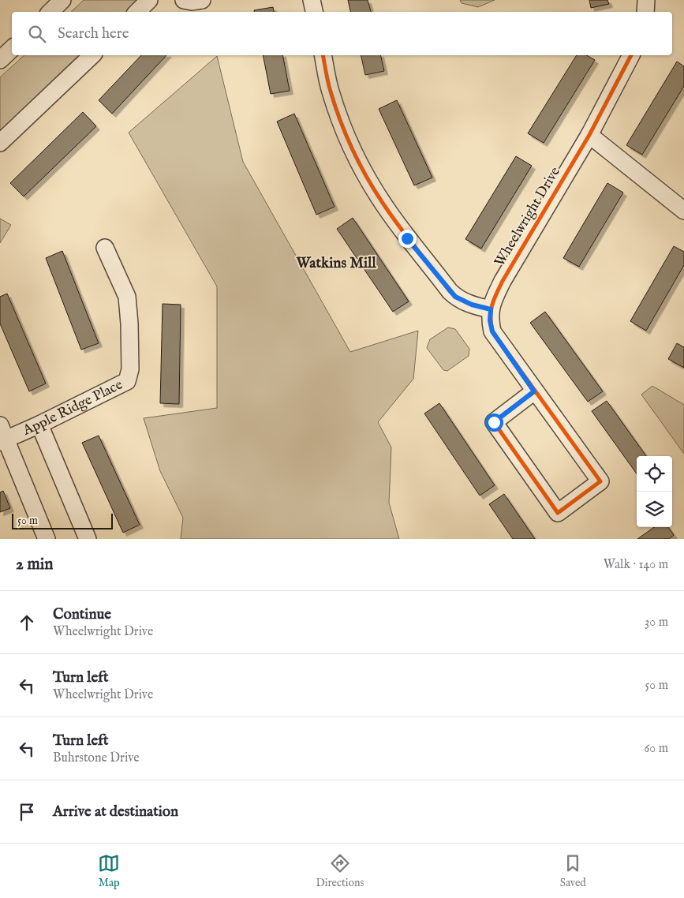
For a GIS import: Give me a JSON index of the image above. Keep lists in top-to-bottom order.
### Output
{
  "streets": {
    "street": ["Wheelwright Drive", "Apple Ridge Place"]
  },
  "districts": ["Watkins Mill"],
  "scale_bar": "50 m",
  "page": {
    "search": "Search here",
    "scale": "50 m",
    "heading": ["2 min", "Walk · 140 m"],
    "list": [
      ["Continue", "Wheelwright Drive", "30 m"],
      ["Turn left", "Wheelwright Drive", "50 m"],
      ["Turn left", "Buhrstone Drive", "60 m"],
      "Arrive at destination"
    ],
    "nav": ["Map", "Directions", "Saved"]
  }
}
